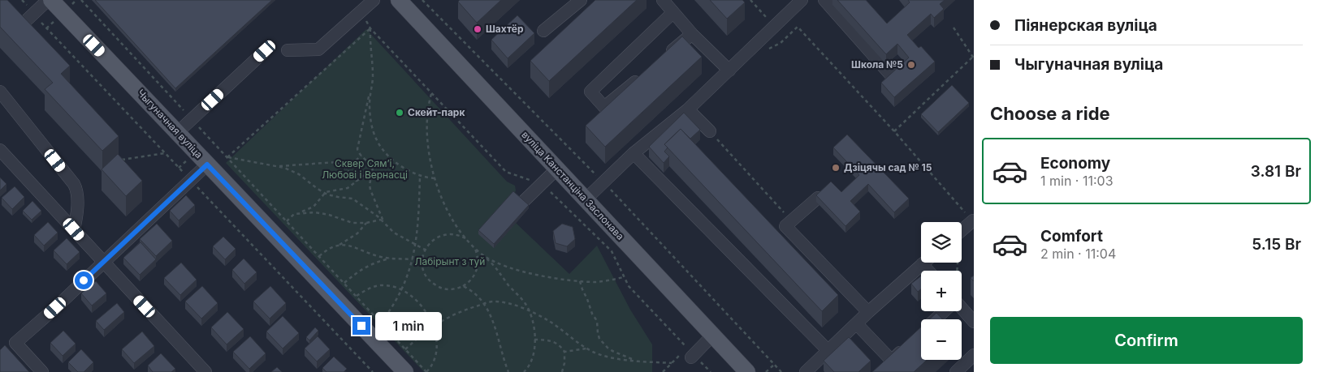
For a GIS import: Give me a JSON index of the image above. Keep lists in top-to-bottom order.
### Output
{
  "streets": {
    "main road": ["Чыгуначная вуліца", "вуліца Канстанціна Заслонава"]
  },
  "parks": ["Сквер Сямʼі, Любові і Вернасці", "Лабірынт з туй"],
  "places": [
    "Шахтёр",
    "Школа №5",
    "Скейт-парк",
    "Дзіцячы сад № 15"
  ],
  "page": {
    "banner": ["Піянерская вуліца", "Чыгуначная вуліца"],
    "heading": "Choose a ride",
    "list": [
      {
        "name": "Economy",
        "note": "1 min · 11:03",
        "value": "3.81 Br"
      },
      {
        "name": "Comfort",
        "note": "2 min · 11:04",
        "value": "5.15 Br"
      }
    ],
    "map_buttons": ["+", "−"],
    "buttons": "Confirm",
    "bubble": "1 min"
  }
}
